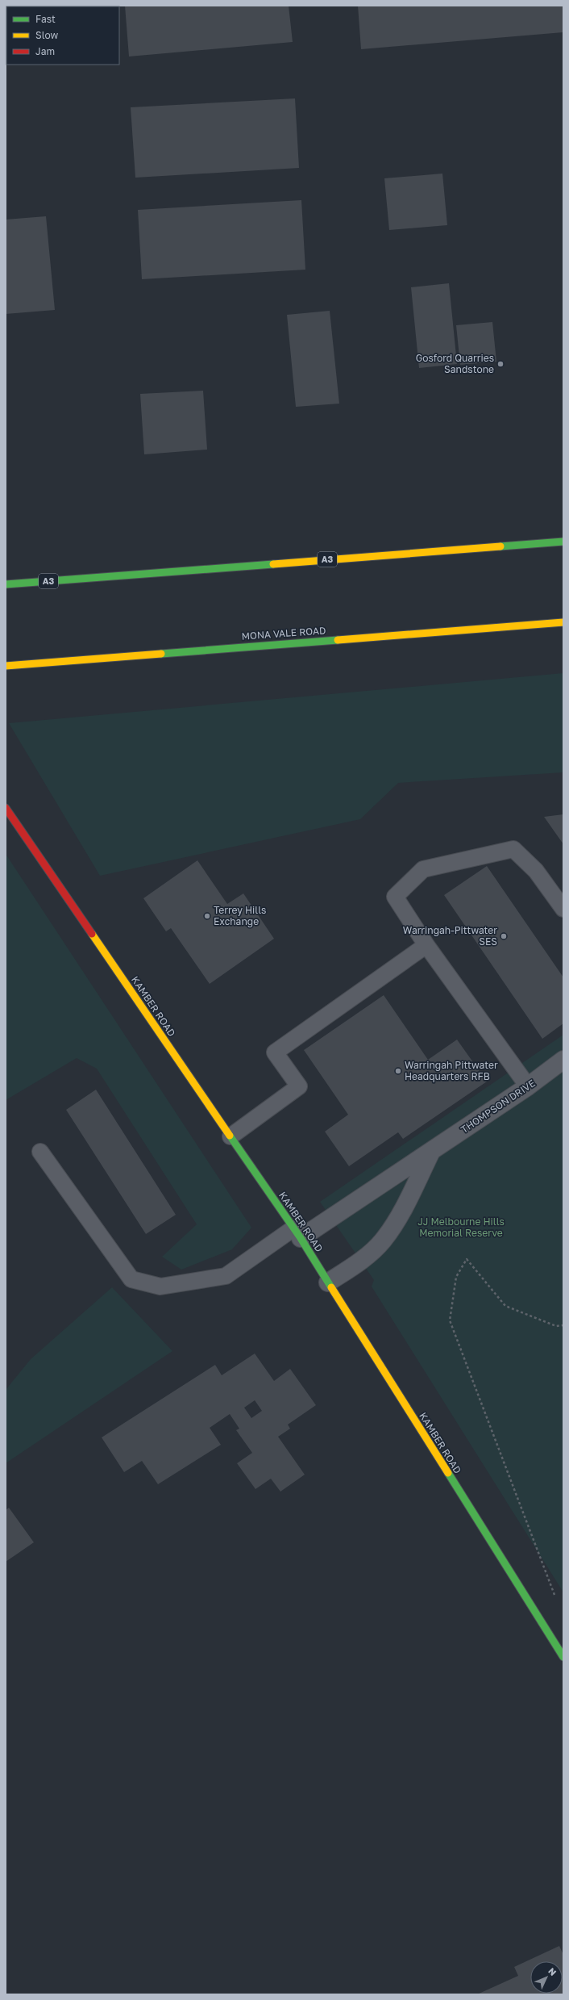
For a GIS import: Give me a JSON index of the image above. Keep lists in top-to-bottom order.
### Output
{
  "streets": {
    "main road": ["A3", "MONA VALE ROAD", "KAMBER ROAD"],
    "street": ["THOMPSON DRIVE"]
  },
  "crossings": [
    ["KAMBER ROAD", "THOMPSON DRIVE"]
  ],
  "parks": ["JJ Melbourne Hills Memorial Reserve"],
  "places": [
    "Gosford Quarries Sandstone",
    "Terrey Hills Exchange",
    "Warringah-Pittwater SES",
    "Warringah Pittwater Headquarters RFB"
  ],
  "legend": ["Fast", "Slow", "Jam"],
  "north": "top right"
}
